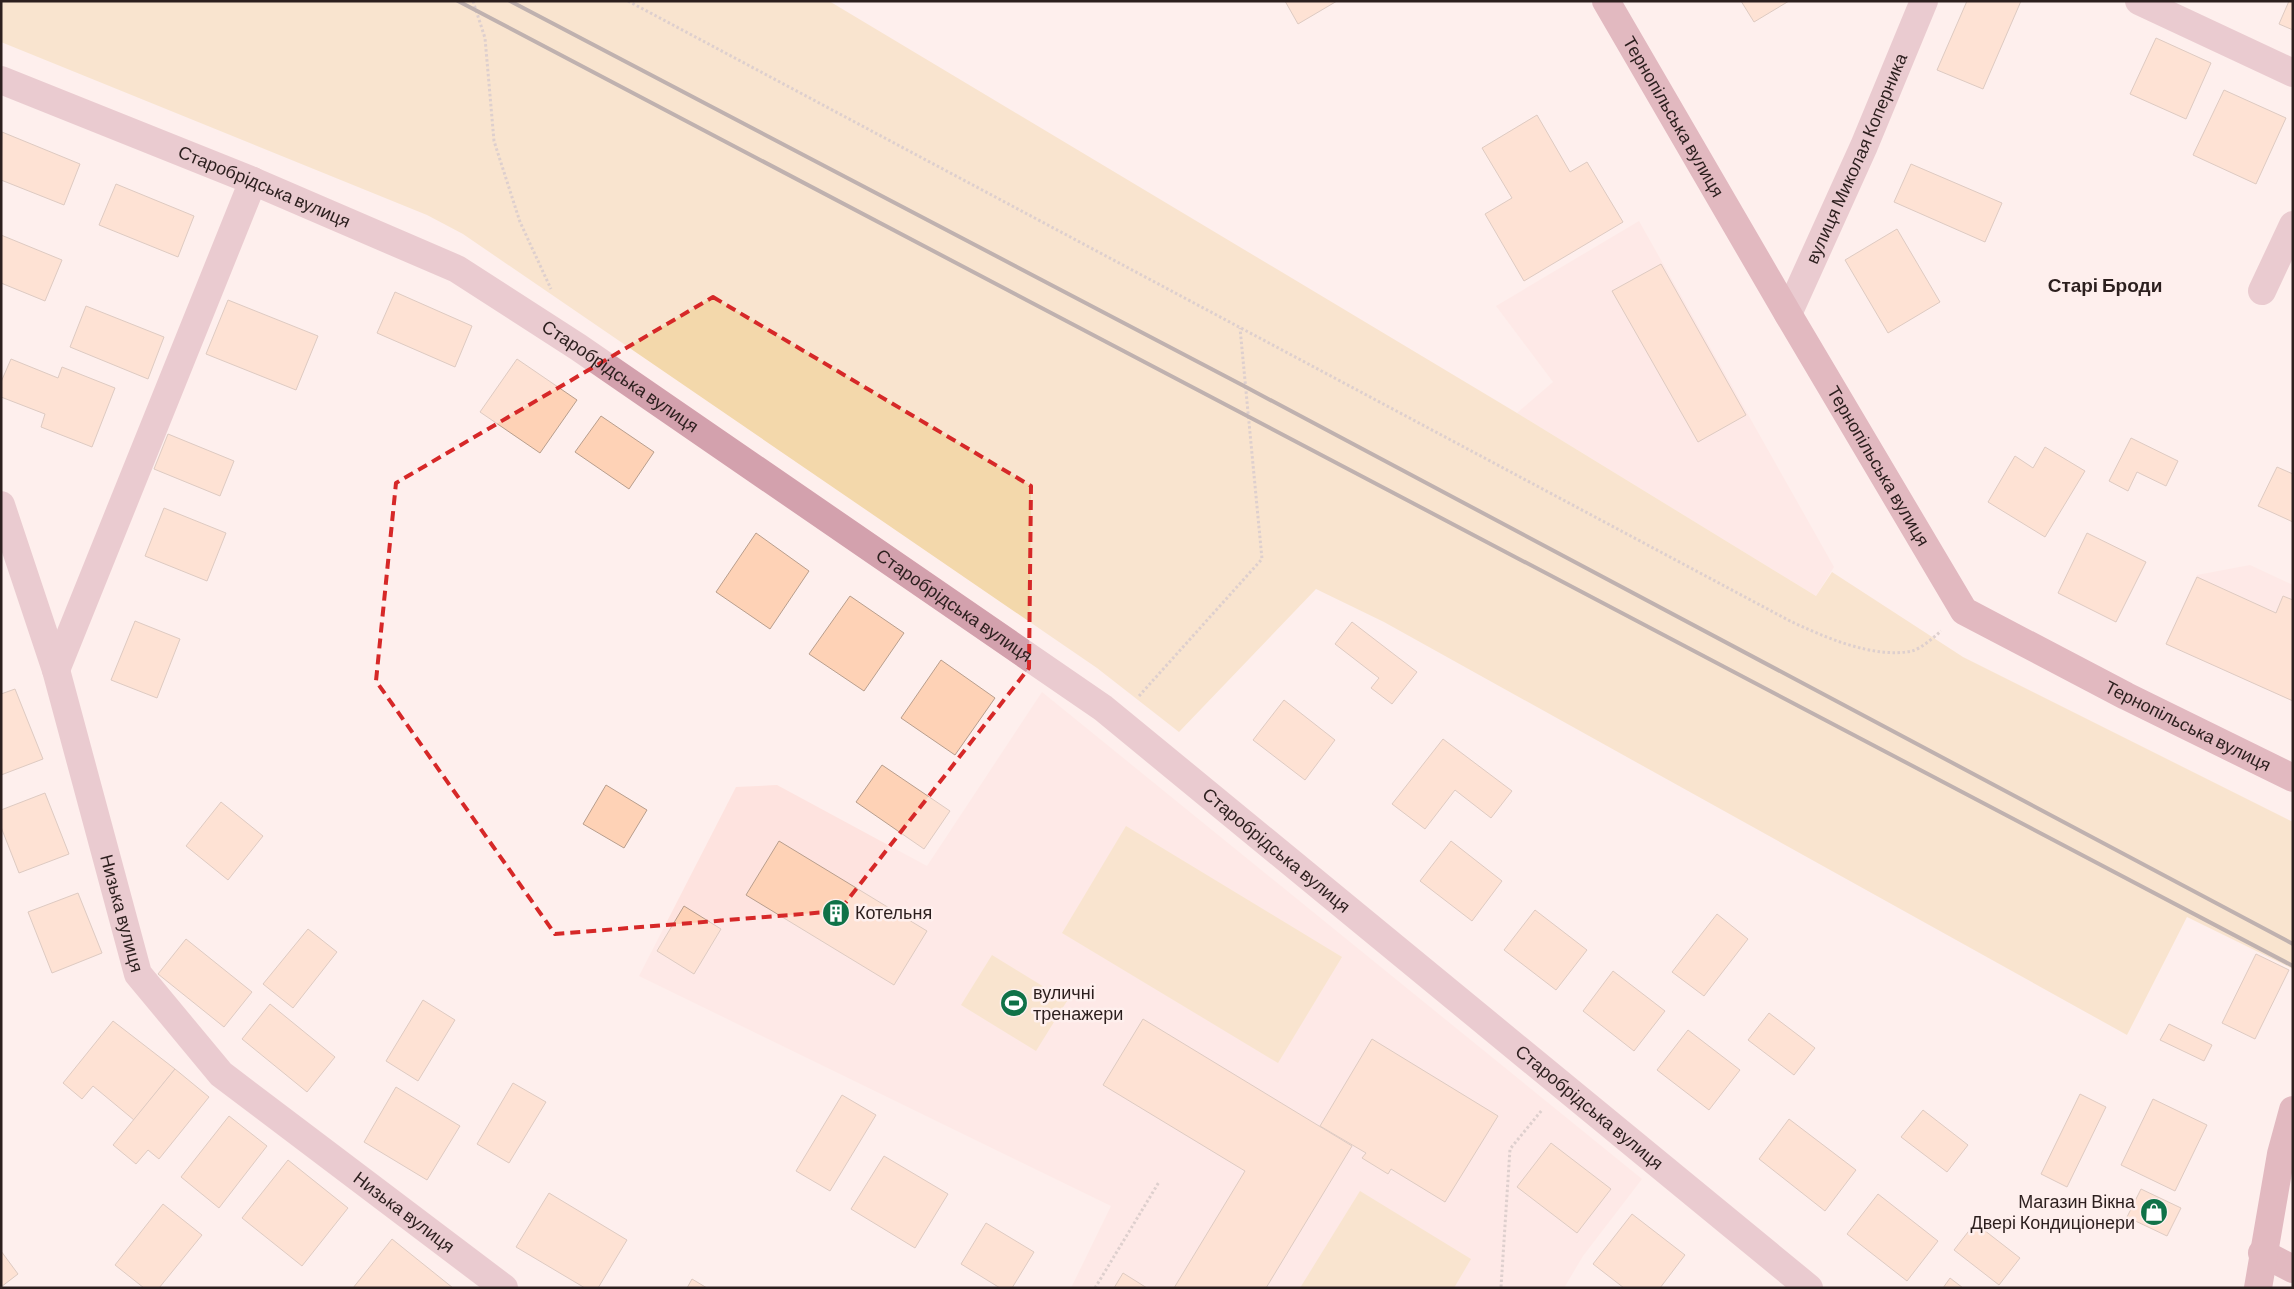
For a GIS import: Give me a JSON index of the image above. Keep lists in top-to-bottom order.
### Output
{
  "streets": {
    "main road": ["Тернопільська вулиця"],
    "street": ["вулиця Миколая Коперника", "Старобрідська вулиця", "Низька вулиця"]
  },
  "crossings": [
    ["Тернопільська вулиця", "вулиця Миколая Коперника"]
  ],
  "districts": ["Старі Броди"],
  "places": {
    "building": ["Котельня"],
    "sports": ["вуличні тренажери"],
    "shop": ["Магазин Вікна Двері Кондиціонери"]
  }
}
